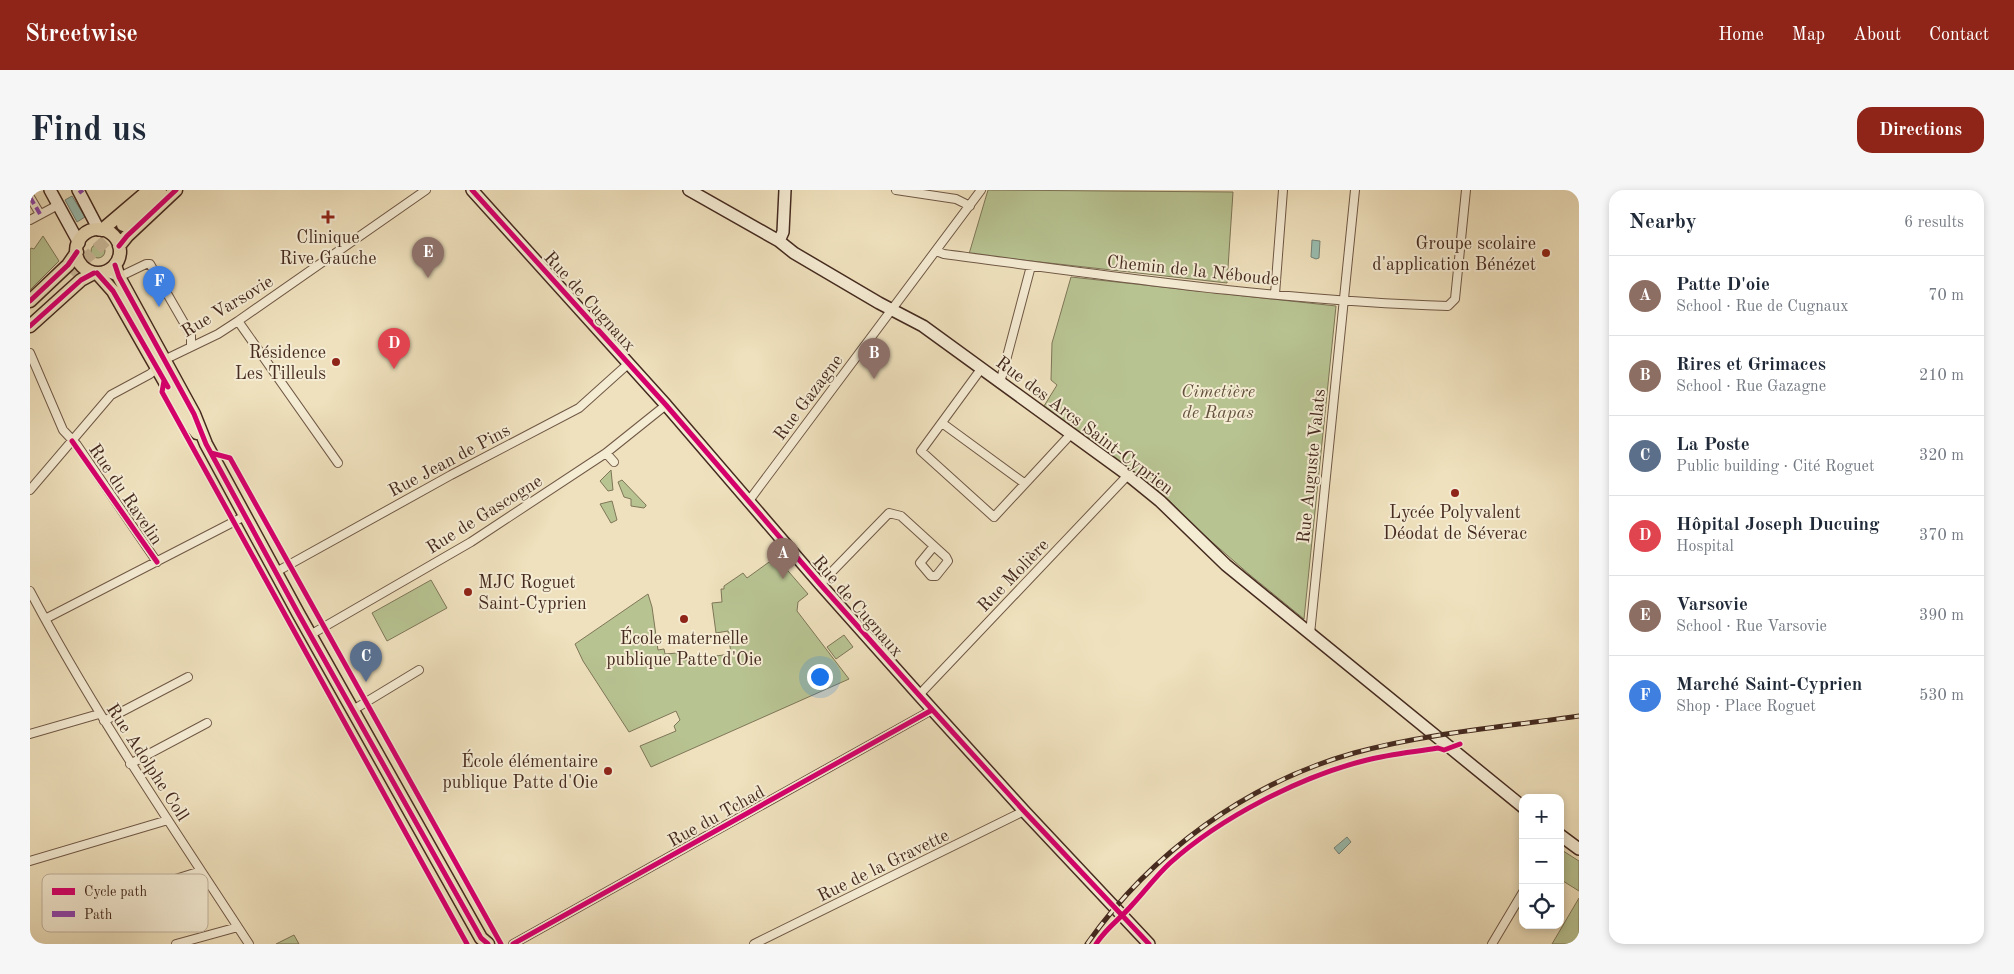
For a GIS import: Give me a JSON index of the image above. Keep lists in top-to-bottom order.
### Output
{
  "streets": {
    "street": [
      "Chemin de la Néboude",
      "Rue de Cugnaux",
      "Rue Varsovie",
      "Rue Gazagne",
      "Rue des Arcs Saint-Cyprien",
      "Rue Jean de Pins",
      "Rue Auguste Valats",
      "Rue du Ravelin",
      "Rue de Gascogne",
      "Rue Molière",
      "Rue Adolphe Coll",
      "Rue du Tchad",
      "Rue de la Gravette"
    ]
  },
  "crossings": [
    ["Chemin de la Néboude", "Rue Gazagne"],
    ["Chemin de la Néboude", "Rue Auguste Valats"],
    ["Rue de Cugnaux", "Rue Gazagne"],
    ["Rue de Cugnaux", "Rue Jean de Pins"],
    ["Rue de Cugnaux", "Rue de Gascogne"],
    ["Rue de Cugnaux", "Rue Molière"],
    ["Rue de Cugnaux", "Rue du Tchad"],
    ["Rue de Cugnaux", "Rue de la Gravette"],
    ["Rue Varsovie", "Rue du Ravelin"],
    ["Rue Gazagne", "Rue des Arcs Saint-Cyprien"],
    ["Rue des Arcs Saint-Cyprien", "Rue Auguste Valats"],
    ["Rue des Arcs Saint-Cyprien", "Rue Molière"]
  ],
  "parks": ["Cimetière de Rapas"],
  "places": {
    "health": ["Clinique Rive Gauche"],
    "other": [
      "Groupe scolaire d'application Bénézet",
      "Résidence Les Tilleuls",
      "Lycée Polyvalent Déodat de Séverac",
      "MJC Roguet Saint-Cyprien",
      "École maternelle publique Patte d'Oie",
      "École élémentaire publique Patte d'Oie"
    ]
  },
  "legend": ["Cycle path", "Path"],
  "page": {
    "header": "Streetwise",
    "nav": [
      "Home",
      "Map",
      "About",
      "Contact"
    ],
    "buttons": "Directions",
    "title": "Find us",
    "heading": ["Nearby", "6 results"],
    "pins": [
      "E",
      "F",
      "D",
      "B",
      "A",
      "C"
    ],
    "list": [
      {
        "mark": "A",
        "name": "Patte D'oie",
        "note": "School · Rue de Cugnaux",
        "value": "70 m"
      },
      {
        "mark": "B",
        "name": "Rires et Grimaces",
        "note": "School · Rue Gazagne",
        "value": "210 m"
      },
      {
        "mark": "C",
        "name": "La Poste",
        "note": "Public building · Cité Roguet",
        "value": "320 m"
      },
      {
        "mark": "D",
        "name": "Hôpital Joseph Ducuing",
        "note": "Hospital",
        "value": "370 m"
      },
      {
        "mark": "E",
        "name": "Varsovie",
        "note": "School · Rue Varsovie",
        "value": "390 m"
      },
      {
        "mark": "F",
        "name": "Marché Saint-Cyprien",
        "note": "Shop · Place Roguet",
        "value": "530 m"
      }
    ],
    "map_buttons": ["+", "−"]
  }
}
